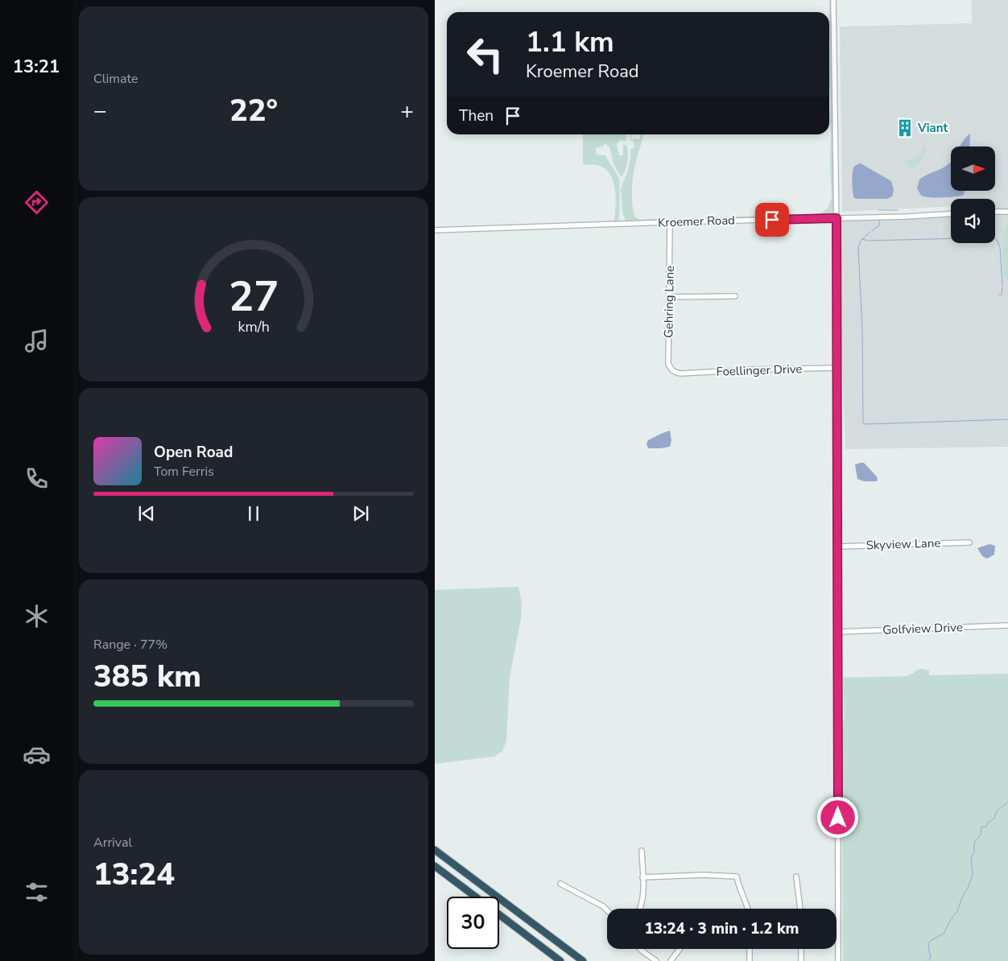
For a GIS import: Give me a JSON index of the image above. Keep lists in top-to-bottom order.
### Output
{
  "streets": {
    "street": [
      "Kroemer Road",
      "Gehring Lane",
      "Foellinger Drive",
      "Skyview Lane",
      "Golfview Drive"
    ]
  },
  "crossings": [
    ["Kroemer Road", "Gehring Lane"],
    ["Gehring Lane", "Foellinger Drive"]
  ],
  "places": {
    "building": ["Viant"]
  },
  "north": "right",
  "page": {
    "tabs": "13:21",
    "tile": [
      "Climate",
      ["Range · 77%", "385 km"],
      ["Arrival", "13:24"]
    ],
    "turn": ["1.1 km", "Kroemer Road"],
    "heat": ["−", "22°", "+"],
    "then": "Then",
    "song": ["Open Road", "Tom Ferris"],
    "limit": "30",
    "trip": "13:24 · 3 min · 1.2 km",
    "gauge": ["27", "km/h"]
  }
}
